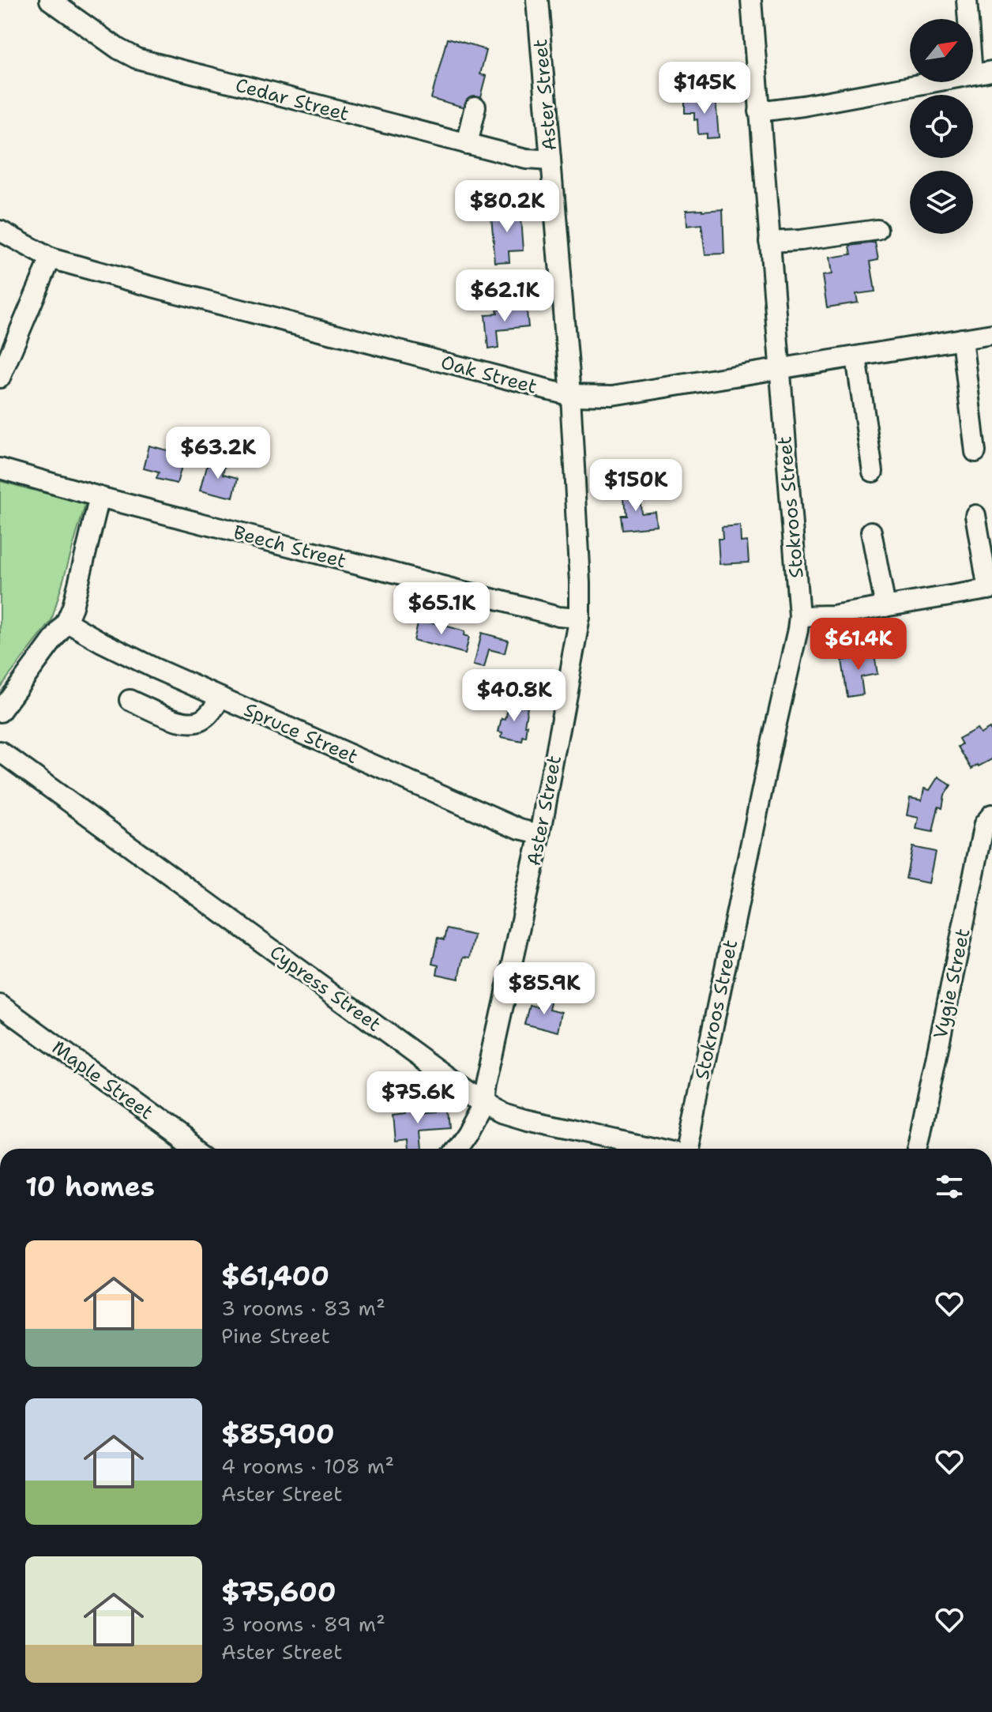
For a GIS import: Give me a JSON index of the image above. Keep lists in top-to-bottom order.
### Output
{
  "streets": {
    "street": [
      "Aster Street",
      "Cedar Street",
      "Oak Street",
      "Stokroos Street",
      "Beech Street",
      "Spruce Street",
      "Vygie Street",
      "Cypress Street",
      "Maple Street"
    ]
  },
  "crossings": [
    ["Aster Street", "Cedar Street"],
    ["Aster Street", "Oak Street"],
    ["Aster Street", "Beech Street"],
    ["Aster Street", "Spruce Street"],
    ["Aster Street", "Cypress Street"],
    ["Oak Street", "Stokroos Street"]
  ],
  "north": "top right",
  "page": {
    "price": [
      "$145K",
      "$80.2K",
      "$62.1K",
      "$63.2K",
      "$150K",
      "$65.1K",
      "$61.4K",
      "$40.8K",
      "$85.9K",
      "$75.6K"
    ],
    "heading": "10 homes",
    "list": [
      {
        "name": "$61,400",
        "note": "3 rooms · 83 m² · Pine Street"
      },
      {
        "name": "$85,900",
        "note": "4 rooms · 108 m² · Aster Street"
      },
      {
        "name": "$75,600",
        "note": "3 rooms · 89 m² · Aster Street"
      }
    ]
  }
}
